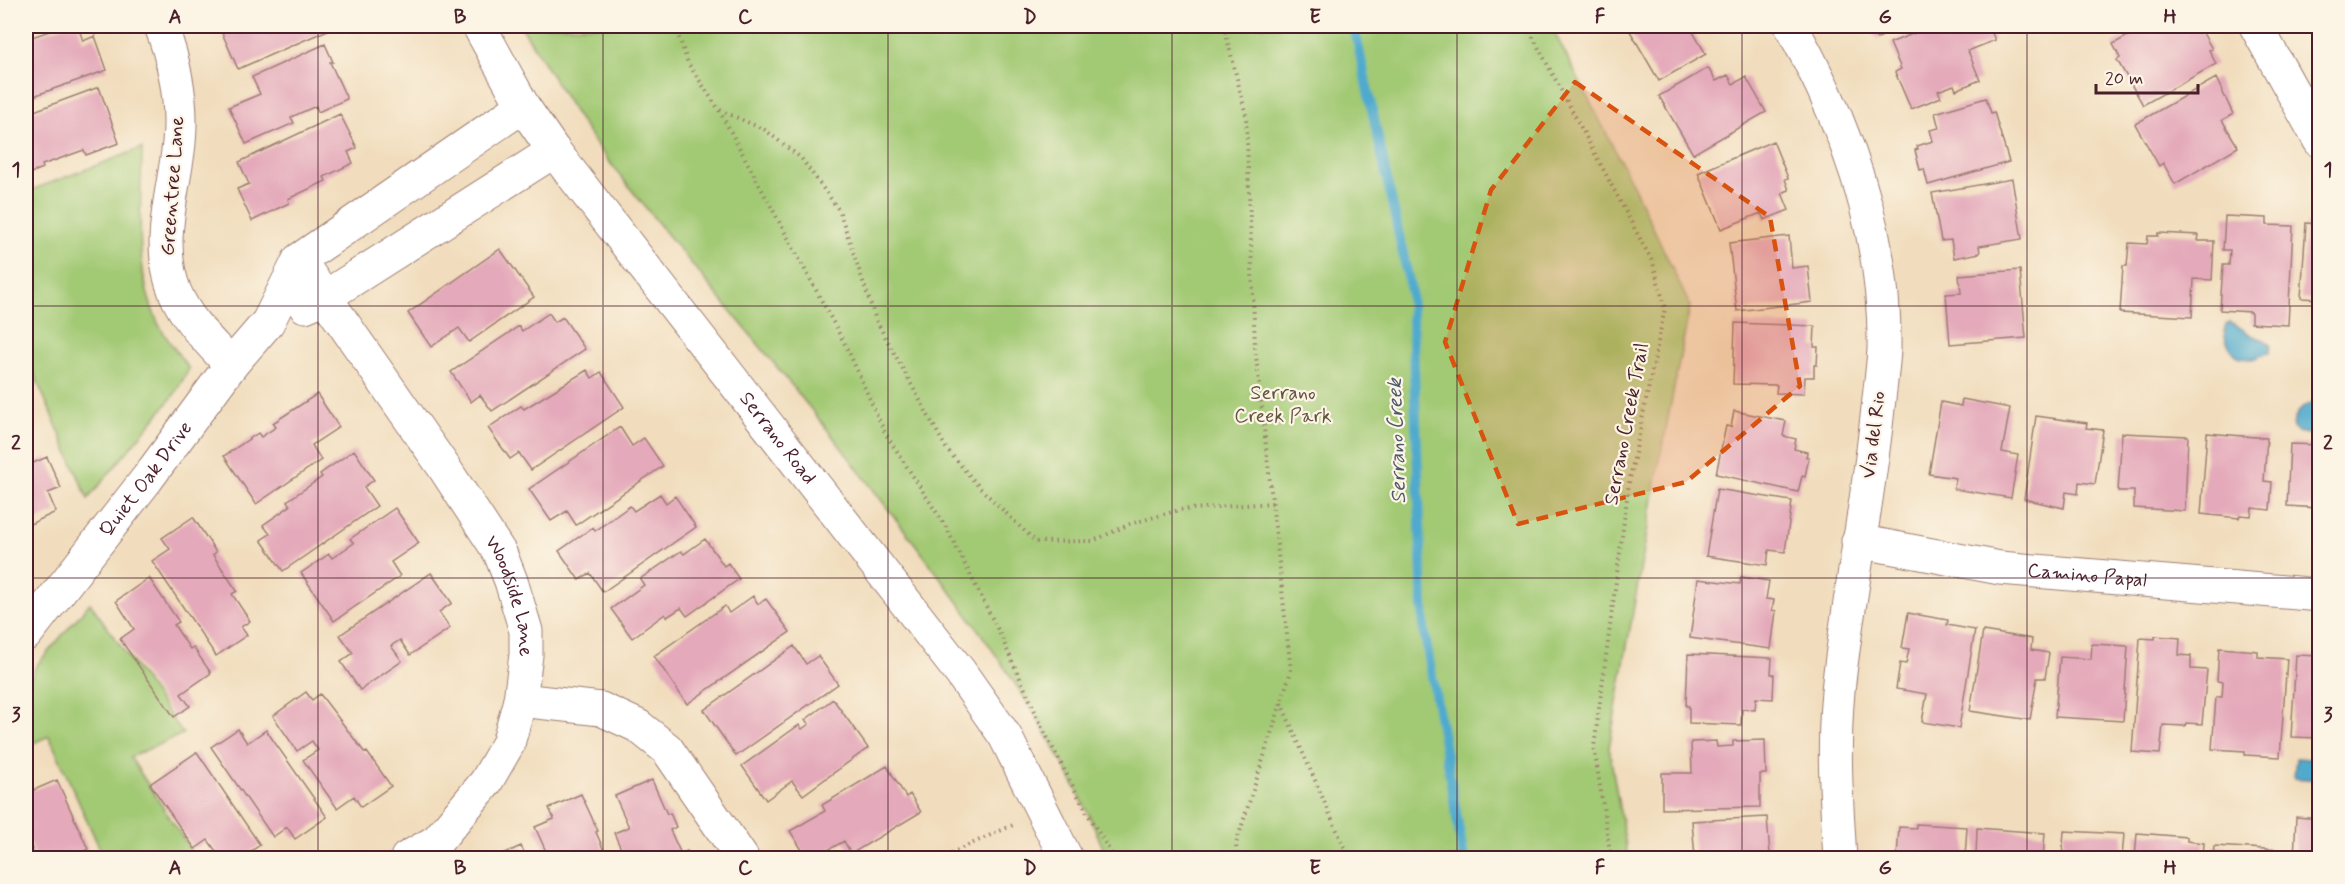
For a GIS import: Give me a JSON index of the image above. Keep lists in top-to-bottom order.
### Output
{
  "streets": {
    "street": [
      "Greentree Lane",
      "Via del Rio",
      "Serrano Road",
      "Quiet Oak Drive",
      "Camino Papal",
      "Woodside Lane"
    ],
    "path": ["Serrano Creek Trail"]
  },
  "crossings": [
    ["Greentree Lane", "Quiet Oak Drive"],
    ["Via del Rio", "Camino Papal"],
    ["Serrano Road", "Quiet Oak Drive"],
    ["Quiet Oak Drive", "Woodside Lane"]
  ],
  "water": ["Serrano Creek"],
  "parks": ["Serrano Creek Park"],
  "scale_bar": "20 m",
  "grid": {
    "columns": [
      "A",
      "B",
      "C",
      "D",
      "E",
      "F",
      "G",
      "H"
    ],
    "rows": ["1", "2", "3"]
  }
}
